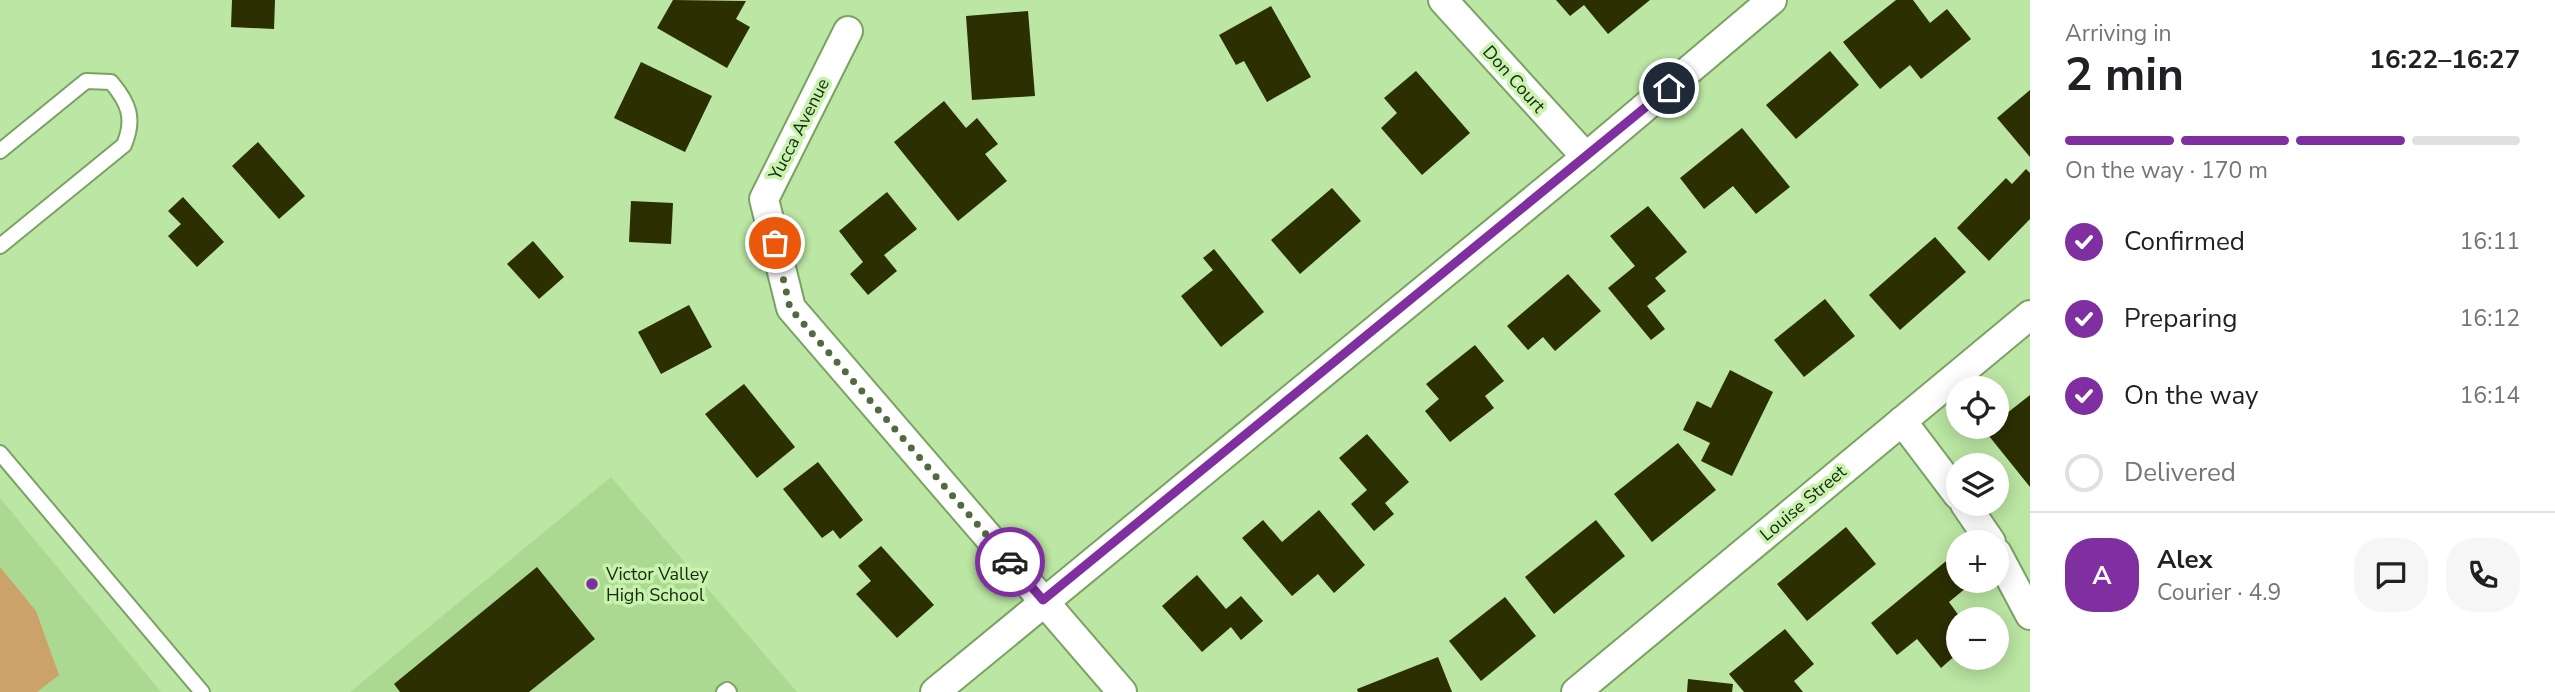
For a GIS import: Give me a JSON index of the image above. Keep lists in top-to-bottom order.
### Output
{
  "streets": {
    "street": ["Don Court", "Yucca Avenue", "Louise Street"]
  },
  "places": ["Victor Valley High School"],
  "page": {
    "heading": ["2 min", "Arriving in", "16:22–16:27"],
    "panel": ["Alex", "Courier · 4.9"],
    "bar": "On the way · 170 m",
    "list": [
      ["Confirmed", "16:11"],
      ["Preparing", "16:12"],
      ["On the way", "16:14"],
      "Delivered"
    ],
    "map_buttons": ["+", "−"],
    "round": "A"
  }
}
